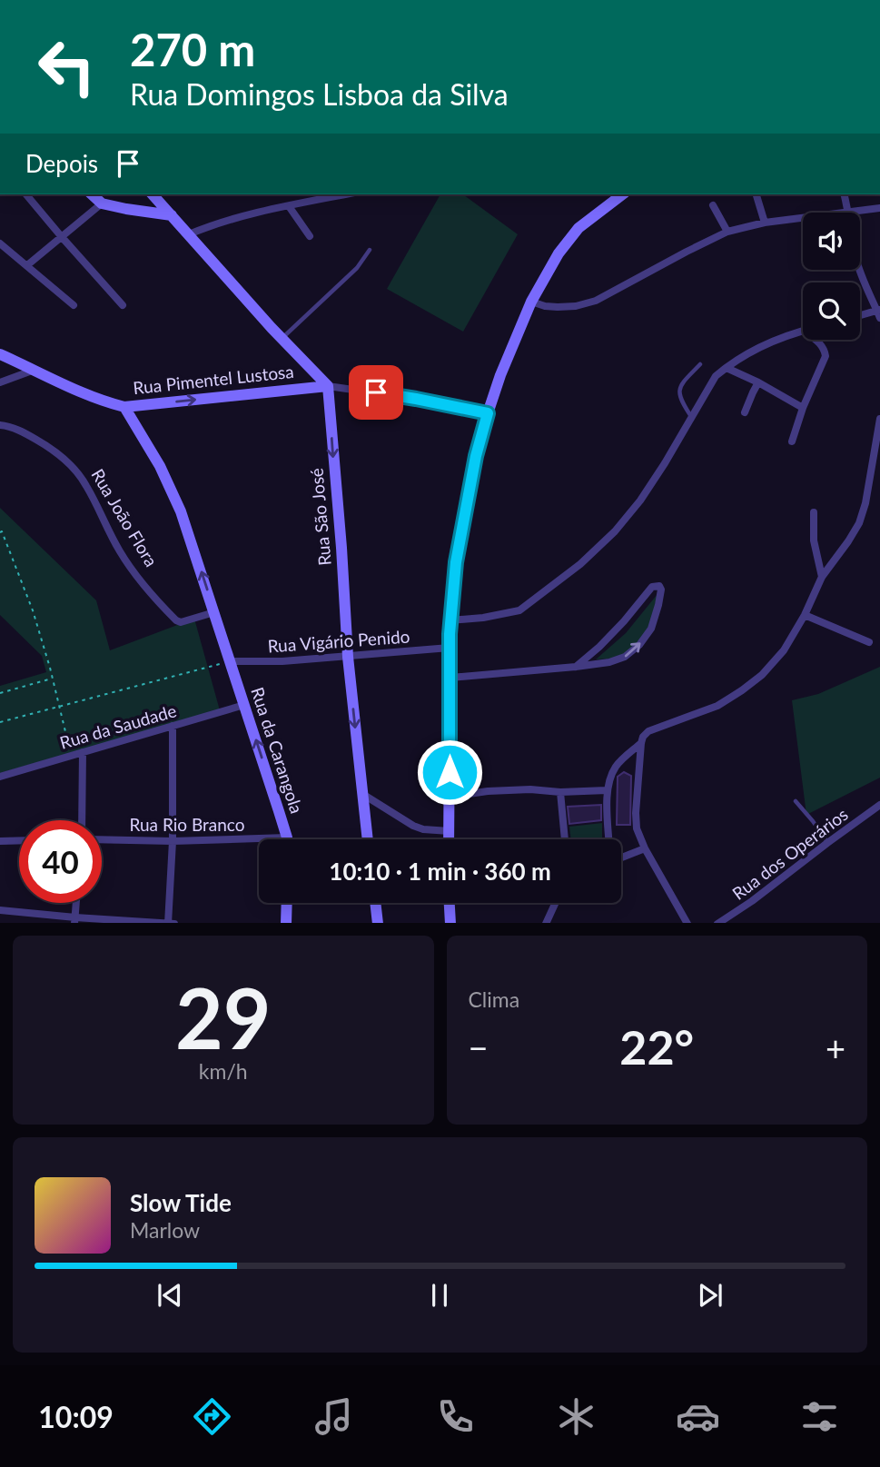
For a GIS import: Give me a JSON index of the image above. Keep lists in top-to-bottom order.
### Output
{
  "streets": {
    "main road": ["Rua Pimentel Lustosa", "Rua São José", "Rua da Carangola"],
    "street": [
      "Rua João Flora",
      "Rua Vigário Penido",
      "Rua da Saudade",
      "Rua Rio Branco",
      "Rua dos Operários"
    ]
  },
  "crossings": [
    ["Rua Pimentel Lustosa", "Rua São José"],
    ["Rua São José", "Rua Vigário Penido"],
    ["Rua Vigário Penido", "Rua da Carangola"],
    ["Rua da Saudade", "Rua da Carangola"],
    ["Rua da Carangola", "Rua Rio Branco"]
  ],
  "one_way": ["Rua Pimentel Lustosa", "Rua São José", "Rua da Carangola"],
  "page": {
    "turn": ["270 m", "Rua Domingos Lisboa da Silva"],
    "then": "Depois",
    "limit": "40",
    "trip": "10:10 · 1 min · 360 m",
    "tile": [
      ["29", "km/h"],
      "Clima"
    ],
    "heat": ["−", "22°", "+"],
    "song": ["Slow Tide", "Marlow"],
    "tabs": "10:09"
  }
}
